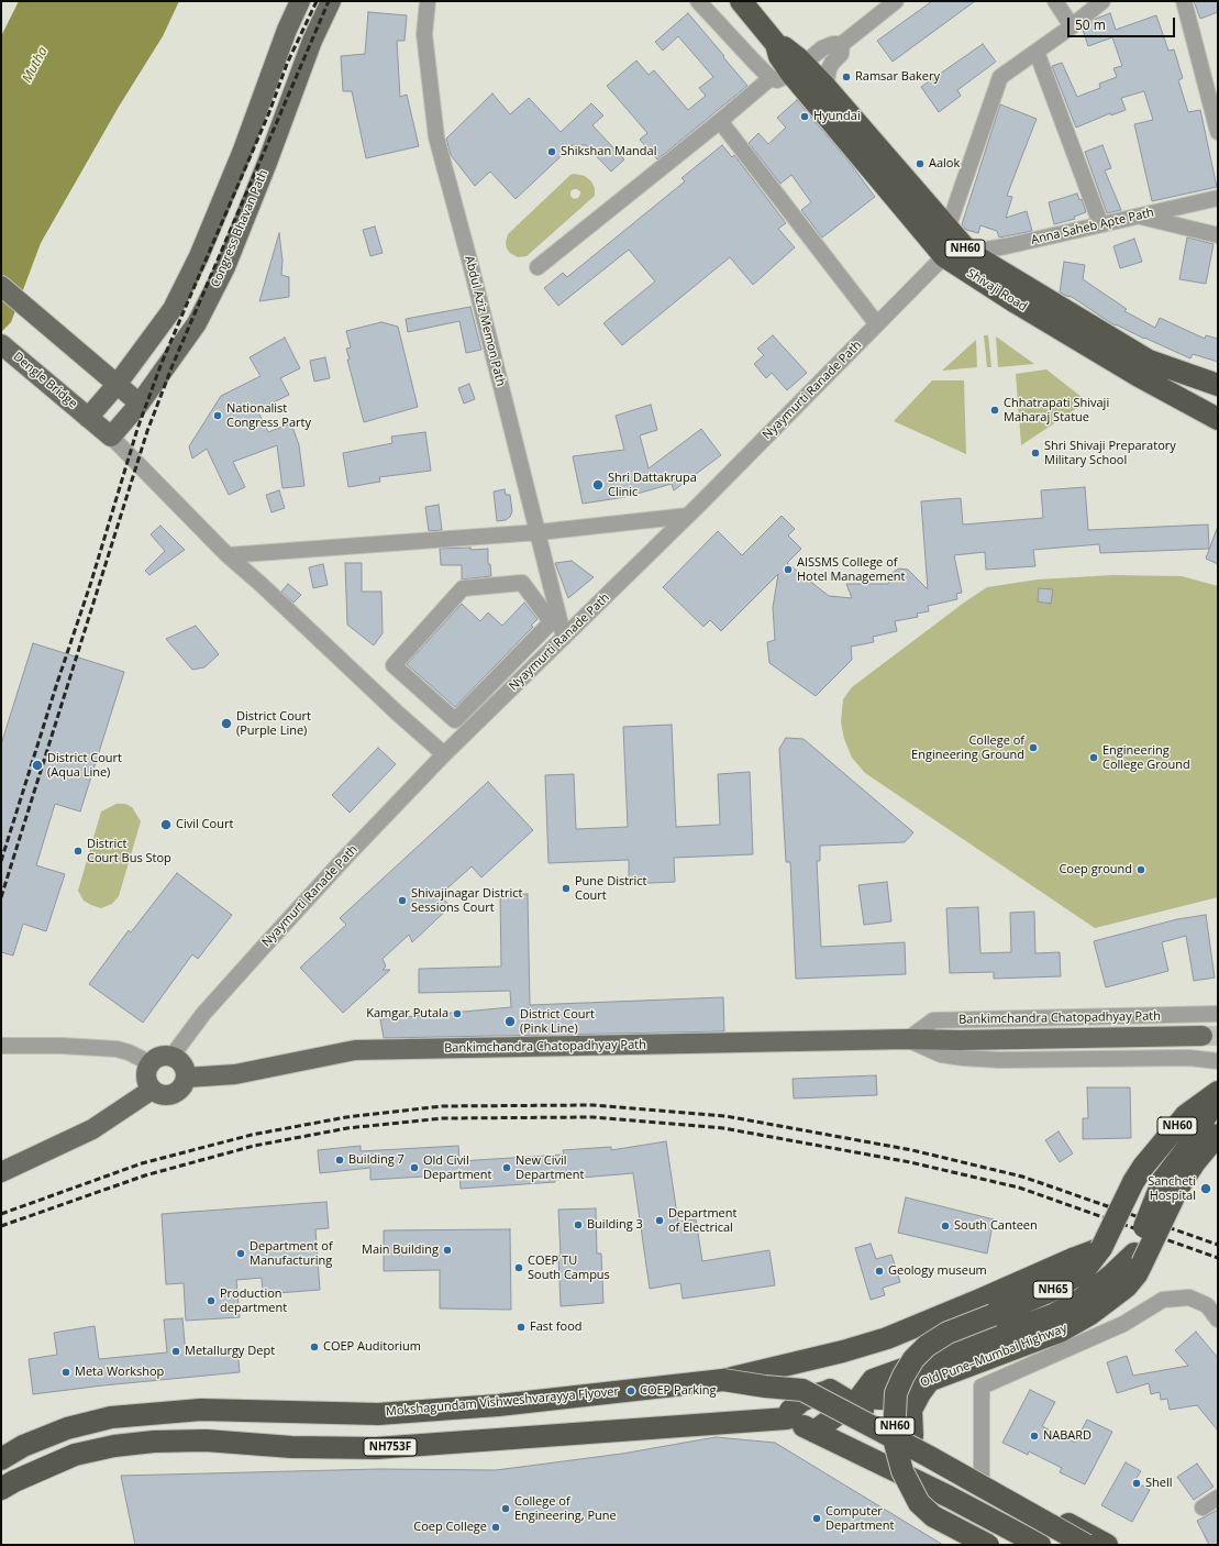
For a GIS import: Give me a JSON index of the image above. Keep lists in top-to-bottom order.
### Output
{
  "streets": {
    "highway": [
      "NH60",
      "Shivaji Road",
      "NH65",
      "Old Pune–Mumbai Highway",
      "Mokshagundam Vishweshvarayya Flyover",
      "NH753F"
    ],
    "main road": ["Congress Bhavan Path", "Dengle Bridge", "Bankimchandra Chatopadhyay Path"],
    "street": ["Anna Saheb Apte Path", "Abdul Aziz Memon Path", "Nyaymurti Ranade Path"]
  },
  "crossings": [
    ["Anna Saheb Apte Path", "Shivaji Road"],
    ["Congress Bhavan Path", "Dengle Bridge"],
    ["NH60", "Shivaji Road"],
    ["NH60", "NH65"],
    ["NH60", "Old Pune–Mumbai Highway"],
    ["NH60", "Mokshagundam Vishweshvarayya Flyover"],
    ["Shivaji Road", "Nyaymurti Ranade Path"],
    ["Abdul Aziz Memon Path", "Nyaymurti Ranade Path"],
    ["Nyaymurti Ranade Path", "Bankimchandra Chatopadhyay Path"],
    ["NH65", "Mokshagundam Vishweshvarayya Flyover"]
  ],
  "water": ["Mutha"],
  "places": [
    "Ramsar Bakery",
    "Hyundai",
    "Shikshan Mandal",
    "Aalok",
    "Chhatrapati Shivaji Maharaj Statue",
    "Nationalist Congress Party",
    "Shri Shivaji Preparatory Military School",
    "Shri Dattakrupa Clinic",
    "AISSMS College of Hotel Management",
    "District Court (Purple Line)",
    "College of Engineering Ground",
    "Engineering College Ground",
    "District Court (Aqua Line)",
    "Civil Court",
    "District Court Bus Stop",
    "Coep ground",
    "Pune District Court",
    "Shivajinagar District Sessions Court",
    "Kamgar Putala",
    "District Court (Pink Line)",
    "Building 7",
    "Old Civil Department",
    "New Civil Department",
    "Sancheti Hospital",
    "Department of Electrical",
    "Building 3",
    "South Canteen",
    "Main Building",
    "Department of Manufacturing",
    "COEP TU South Campus",
    "Geology museum",
    "Production department",
    "Fast food",
    "COEP Auditorium",
    "Metallurgy Dept",
    "Meta Workshop",
    "COEP Parking",
    "NABARD",
    "Shell",
    "College of Engineering, Pune",
    "Computer Department",
    "Coep College"
  ],
  "scale_bar": "50 m"
}
